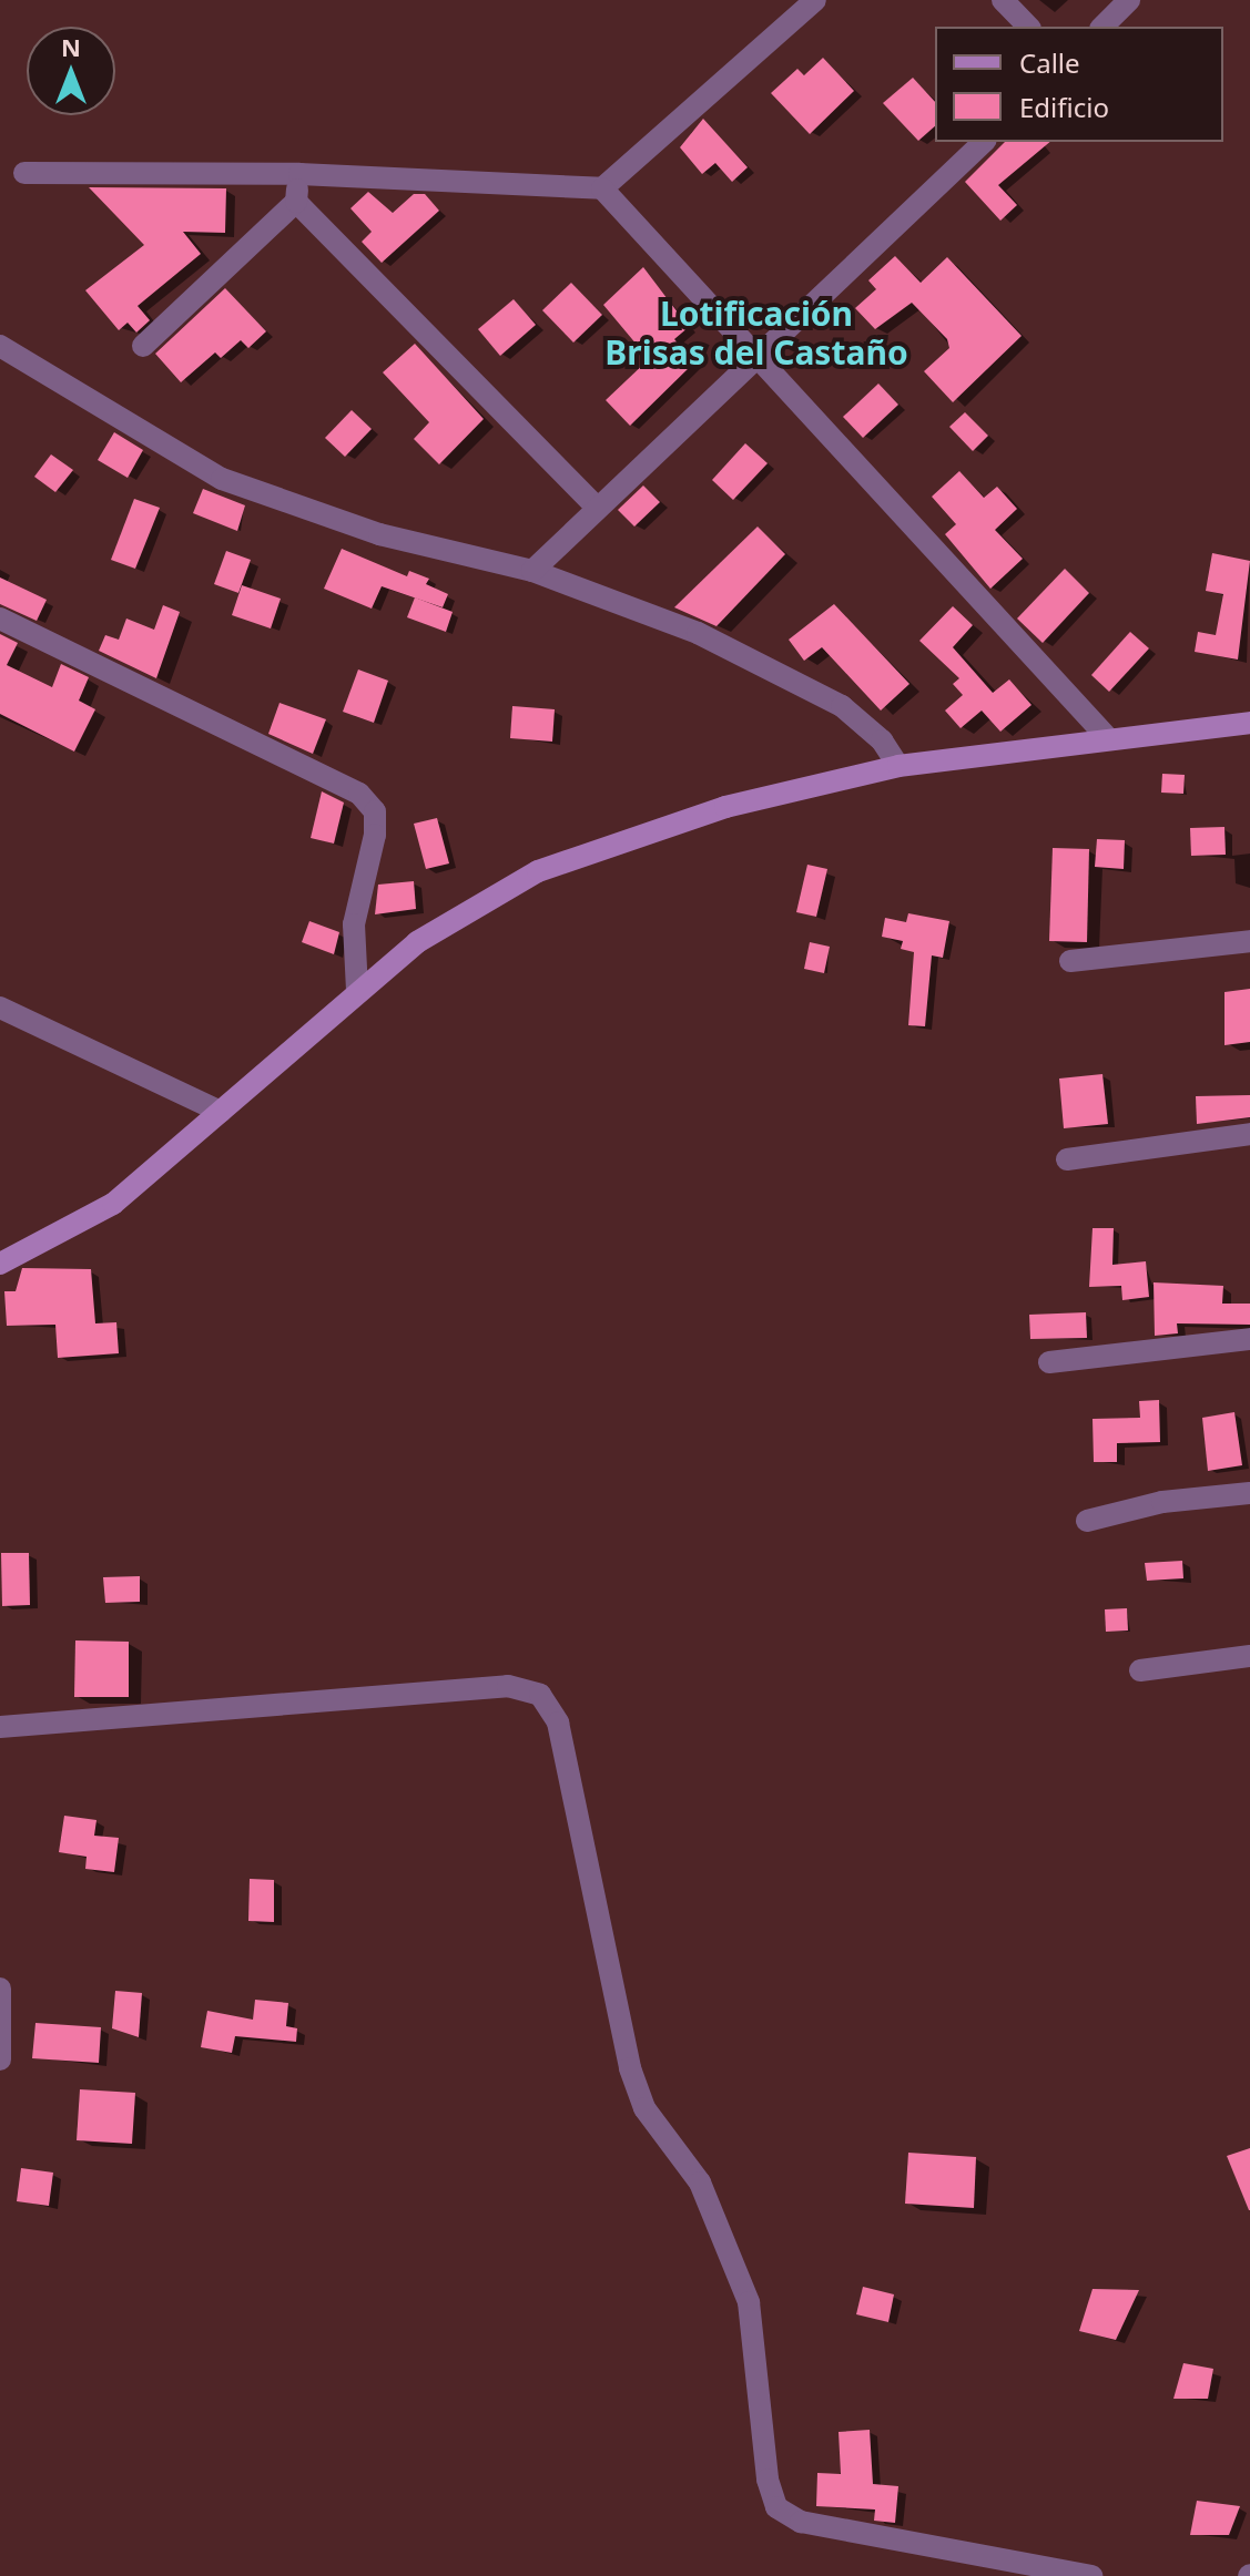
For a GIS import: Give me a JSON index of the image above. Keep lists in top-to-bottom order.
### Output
{
  "districts": ["Lotificación Brisas del Castaño"],
  "legend": ["Calle", "Edificio"],
  "north": "top"
}
